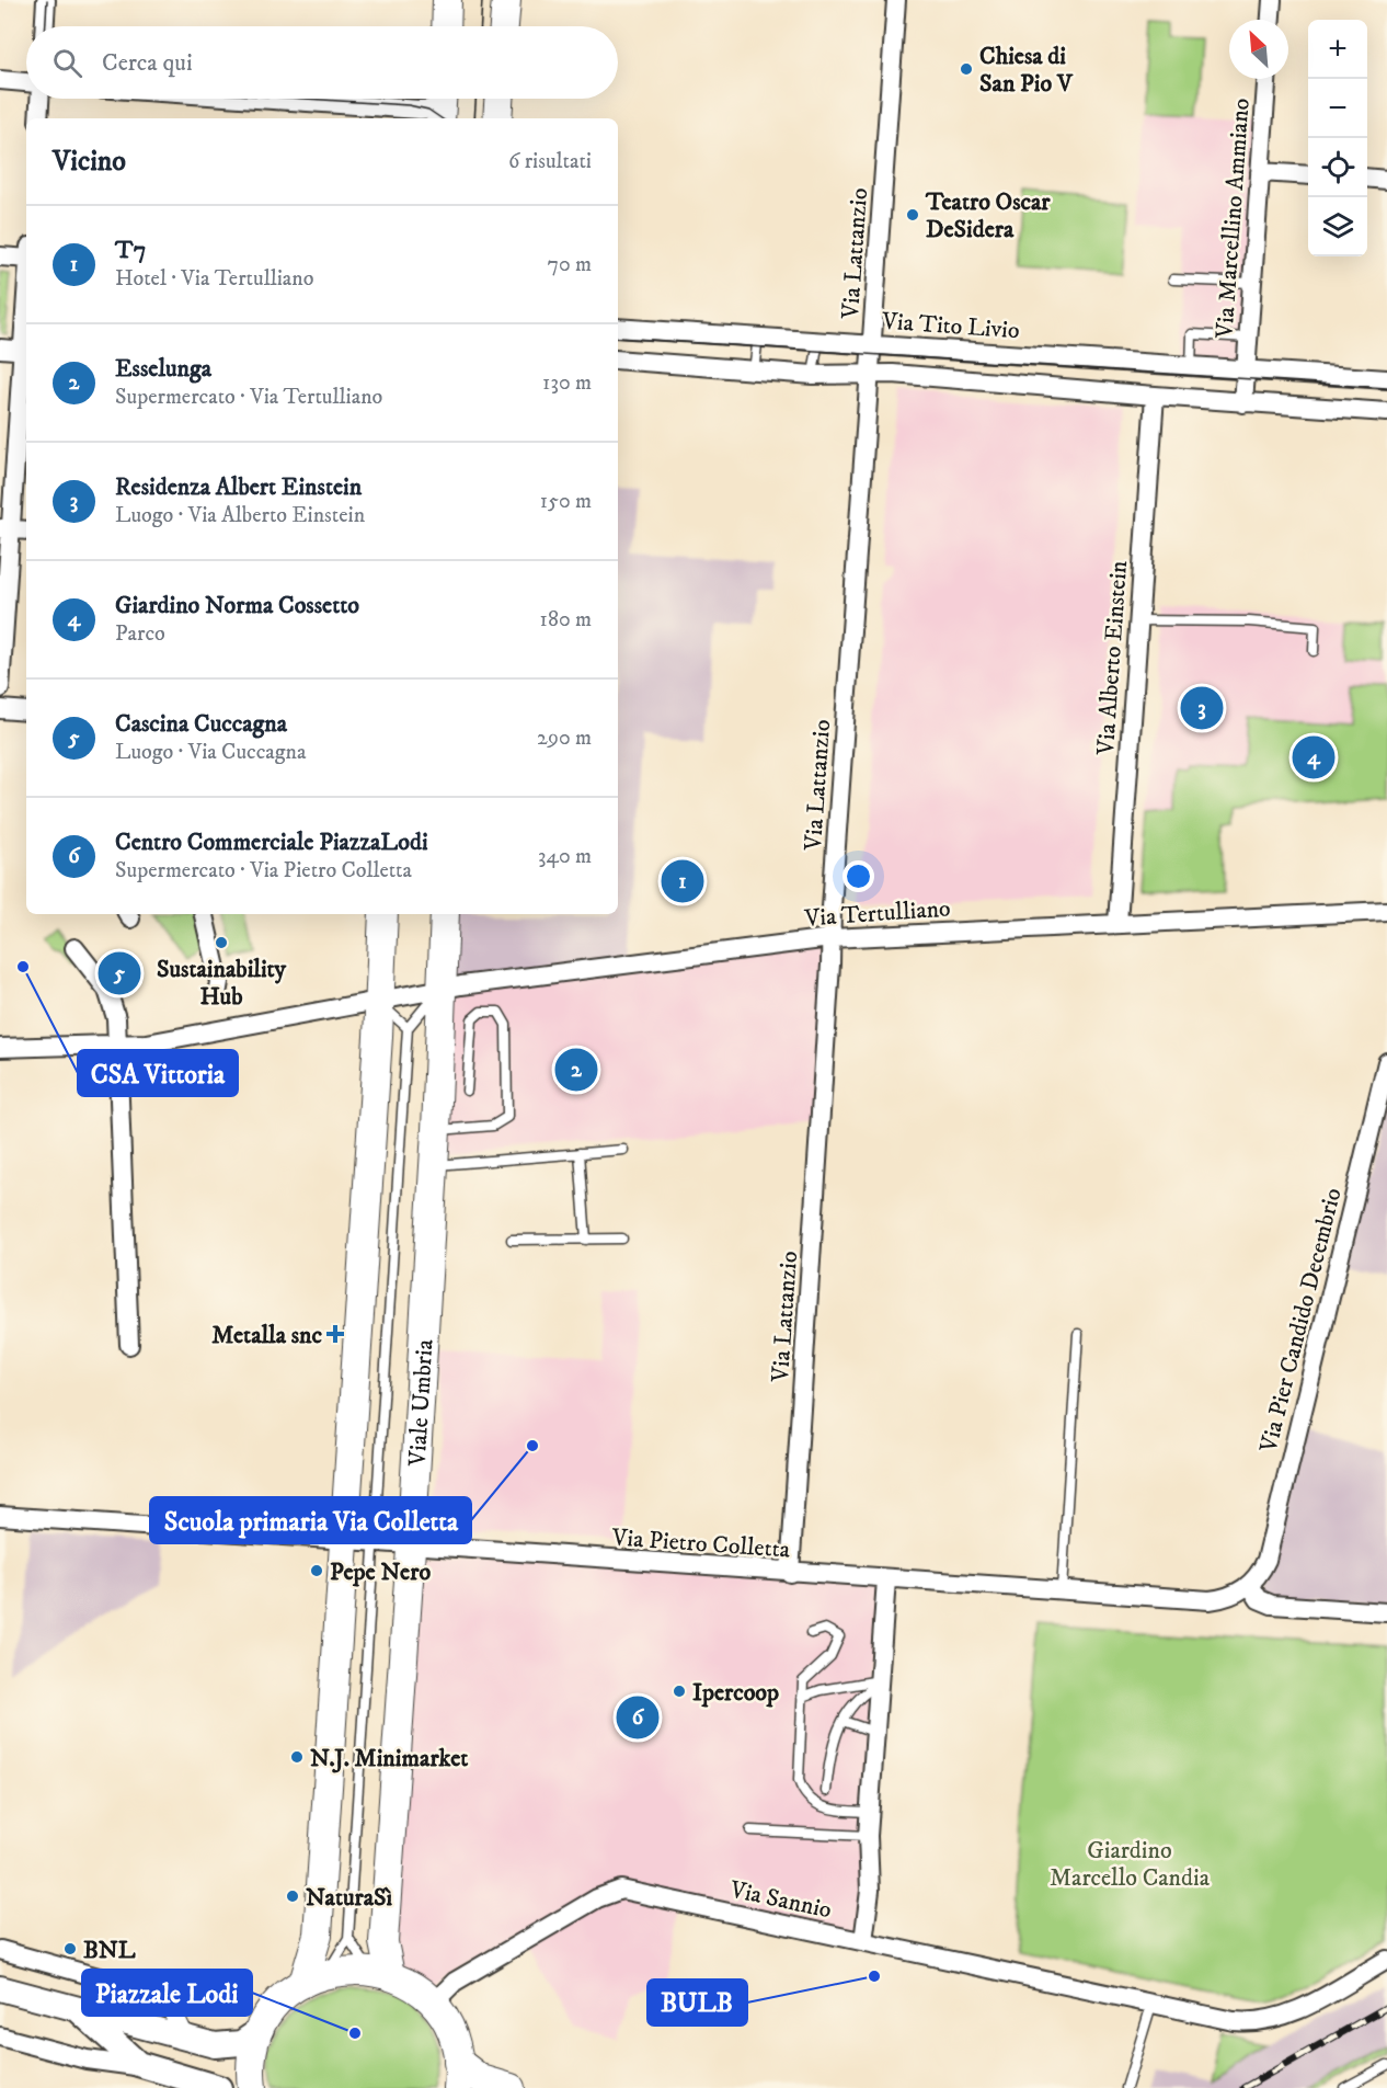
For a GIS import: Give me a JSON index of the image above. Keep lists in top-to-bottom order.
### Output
{
  "streets": {
    "main road": ["Viale Umbria"],
    "street": [
      "Via Marcellino Ammiano",
      "Via Lattanzio",
      "Via Tito Livio",
      "Via Alberto Einstein",
      "Via Tertulliano",
      "Via Pier Candido Decembrio",
      "Via Pietro Colletta",
      "Via Sannio"
    ]
  },
  "crossings": [
    ["Via Marcellino Ammiano", "Via Tito Livio"],
    ["Via Lattanzio", "Via Tito Livio"],
    ["Via Lattanzio", "Via Tertulliano"],
    ["Via Lattanzio", "Via Pietro Colletta"],
    ["Via Alberto Einstein", "Via Tertulliano"],
    ["Via Tertulliano", "Viale Umbria"],
    ["Via Pier Candido Decembrio", "Via Pietro Colletta"],
    ["Viale Umbria", "Via Pietro Colletta"]
  ],
  "parks": ["Giardino Marcello Candia"],
  "places": {
    "other": [
      "Chiesa di San Pio V",
      "Teatro Oscar DeSidera",
      "Sustainability Hub",
      "CSA Vittoria",
      "Scuola primaria Via Colletta",
      "Pepe Nero",
      "Ipercoop",
      "N.J. Minimarket",
      "NaturaSì",
      "BNL",
      "BULB",
      "Piazzale Lodi"
    ],
    "health": ["Metalla snc"]
  },
  "north": "top left",
  "page": {
    "map_buttons": ["+", "−"],
    "search": "Cerca qui",
    "heading": ["Vicino", "6 risultati"],
    "list": [
      {
        "mark": "1",
        "name": "T7",
        "note": "Hotel · Via Tertulliano",
        "value": "70 m"
      },
      {
        "mark": "2",
        "name": "Esselunga",
        "note": "Supermercato · Via Tertulliano",
        "value": "130 m"
      },
      {
        "mark": "3",
        "name": "Residenza Albert Einstein",
        "note": "Luogo · Via Alberto Einstein",
        "value": "150 m"
      },
      {
        "mark": "4",
        "name": "Giardino Norma Cossetto",
        "note": "Parco",
        "value": "180 m"
      },
      {
        "mark": "5",
        "name": "Cascina Cuccagna",
        "note": "Luogo · Via Cuccagna",
        "value": "290 m"
      },
      {
        "mark": "6",
        "name": "Centro Commerciale PiazzaLodi",
        "note": "Supermercato · Via Pietro Colletta",
        "value": "340 m"
      }
    ],
    "pins": [
      "3",
      "4",
      "1",
      "5",
      "2",
      "6"
    ]
  }
}
